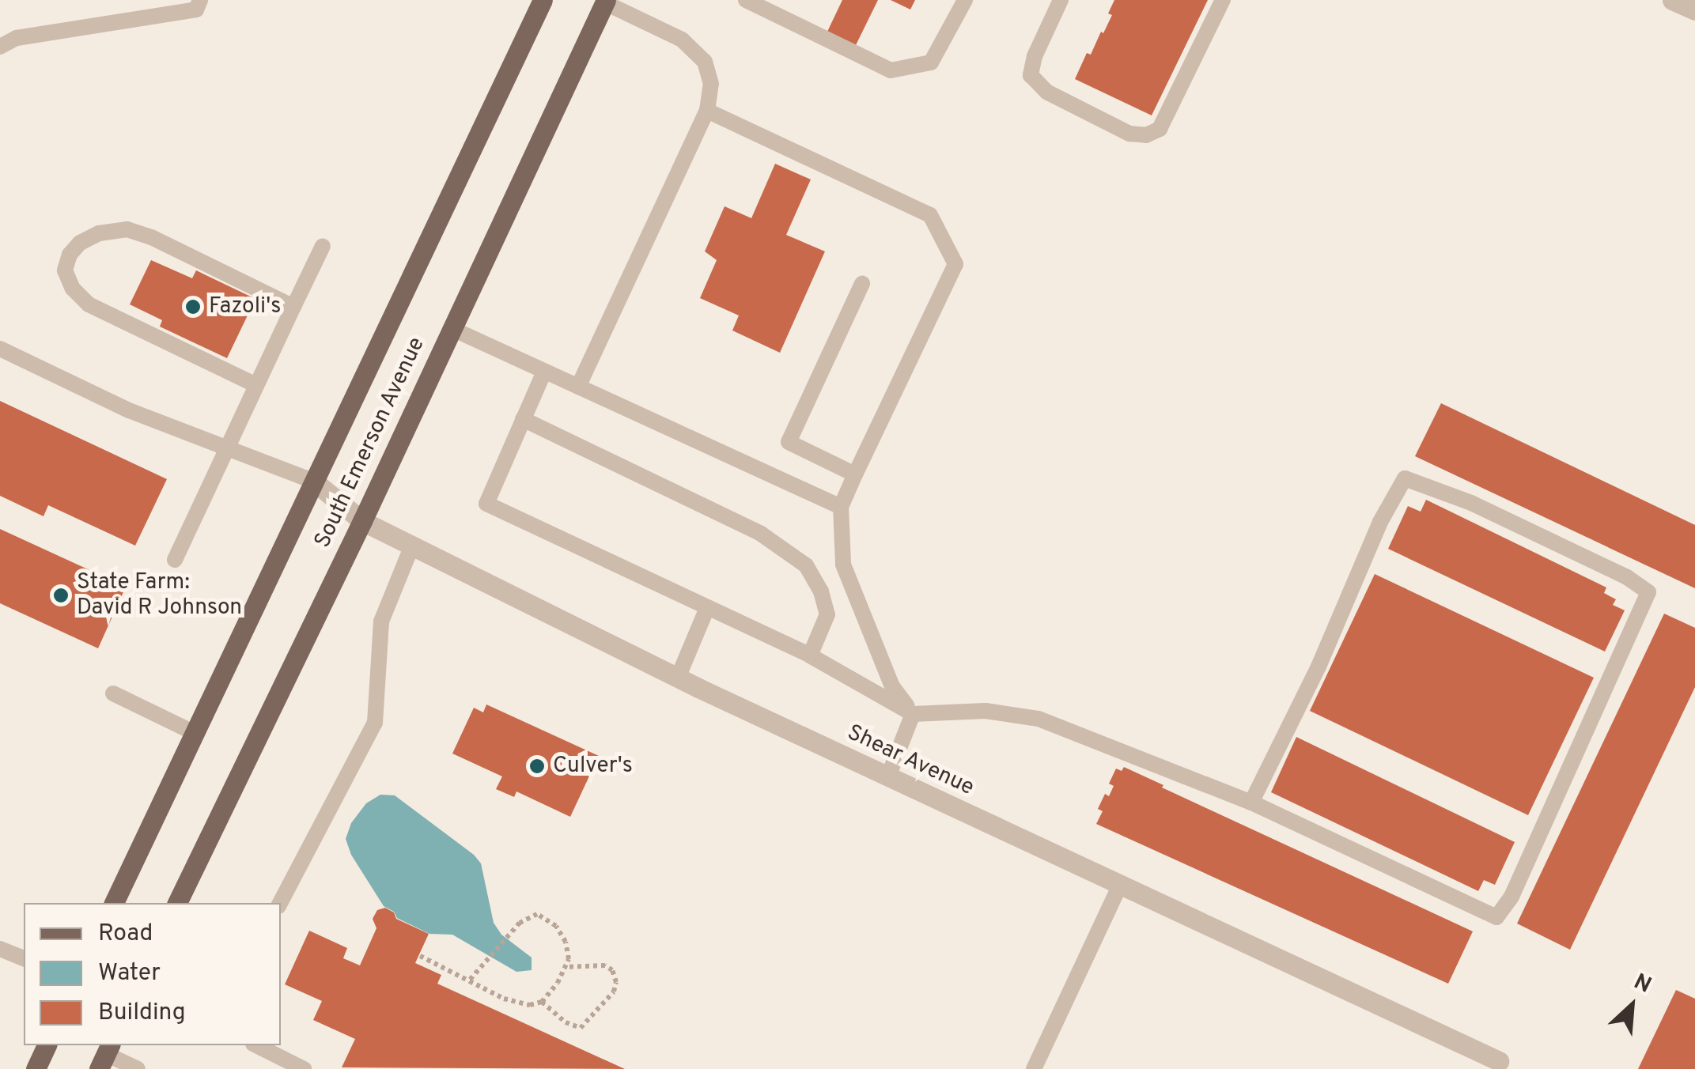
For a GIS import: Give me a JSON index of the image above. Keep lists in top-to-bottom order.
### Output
{
  "streets": {
    "main road": ["South Emerson Avenue"],
    "street": ["Shear Avenue"]
  },
  "crossings": [
    ["South Emerson Avenue", "Shear Avenue"]
  ],
  "places": ["Fazoli's", "State Farm: David R Johnson", "Culver's"],
  "legend": ["Road", "Water", "Building"],
  "north": "top right"
}
